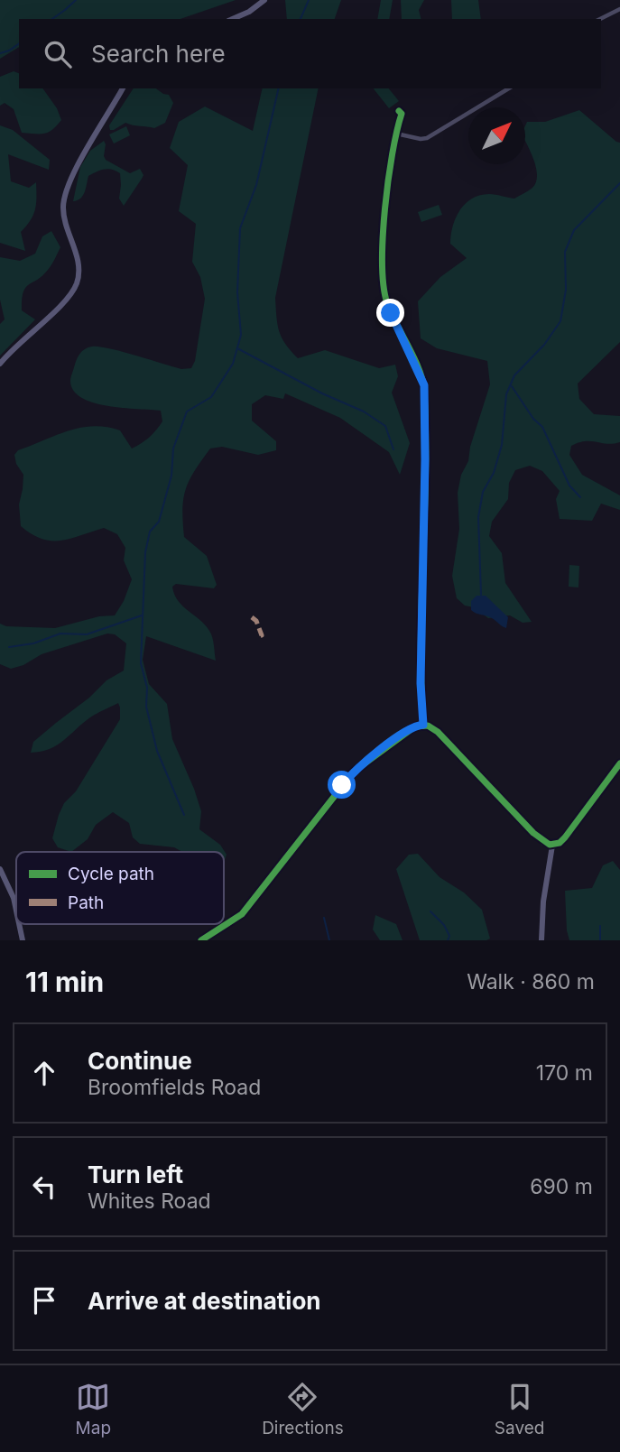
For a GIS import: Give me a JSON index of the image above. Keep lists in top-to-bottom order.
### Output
{
  "legend": ["Cycle path", "Path"],
  "north": "top right",
  "page": {
    "search": "Search here",
    "heading": ["11 min", "Walk · 860 m"],
    "list": [
      ["Continue", "Broomfields Road", "170 m"],
      ["Turn left", "Whites Road", "690 m"],
      "Arrive at destination"
    ],
    "nav": ["Map", "Directions", "Saved"]
  }
}
